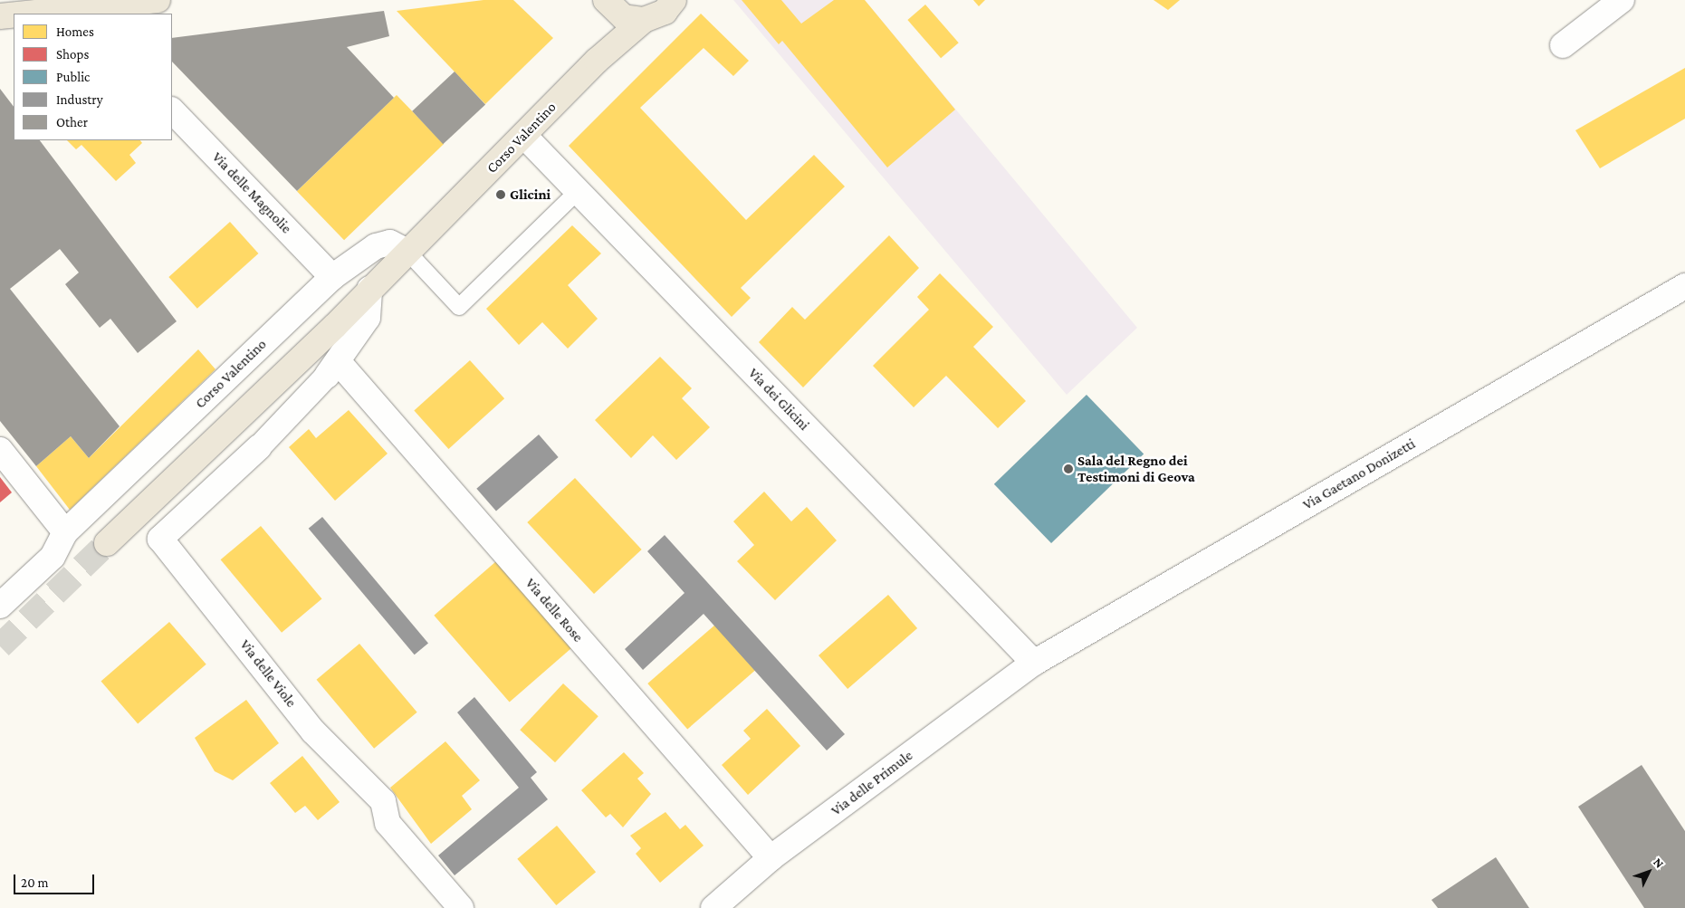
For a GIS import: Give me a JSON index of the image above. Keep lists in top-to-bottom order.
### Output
{
  "streets": {
    "main road": ["Corso Valentino"],
    "street": [
      "Via delle Magnolie",
      "Via dei Glicini",
      "Via Gaetano Donizetti",
      "Via delle Rose",
      "Via delle Viole",
      "Via delle Primule"
    ]
  },
  "crossings": [
    ["Corso Valentino", "Via delle Magnolie"],
    ["Corso Valentino", "Via dei Glicini"],
    ["Via dei Glicini", "Via Gaetano Donizetti"],
    ["Via dei Glicini", "Via delle Primule"],
    ["Via Gaetano Donizetti", "Via delle Primule"],
    ["Via delle Rose", "Via delle Primule"]
  ],
  "places": ["Glicini", "Sala del Regno dei Testimoni di Geova"],
  "legend": [
    "Homes",
    "Shops",
    "Public",
    "Industry",
    "Other"
  ],
  "scale_bar": "20 m",
  "north": "top right"
}
